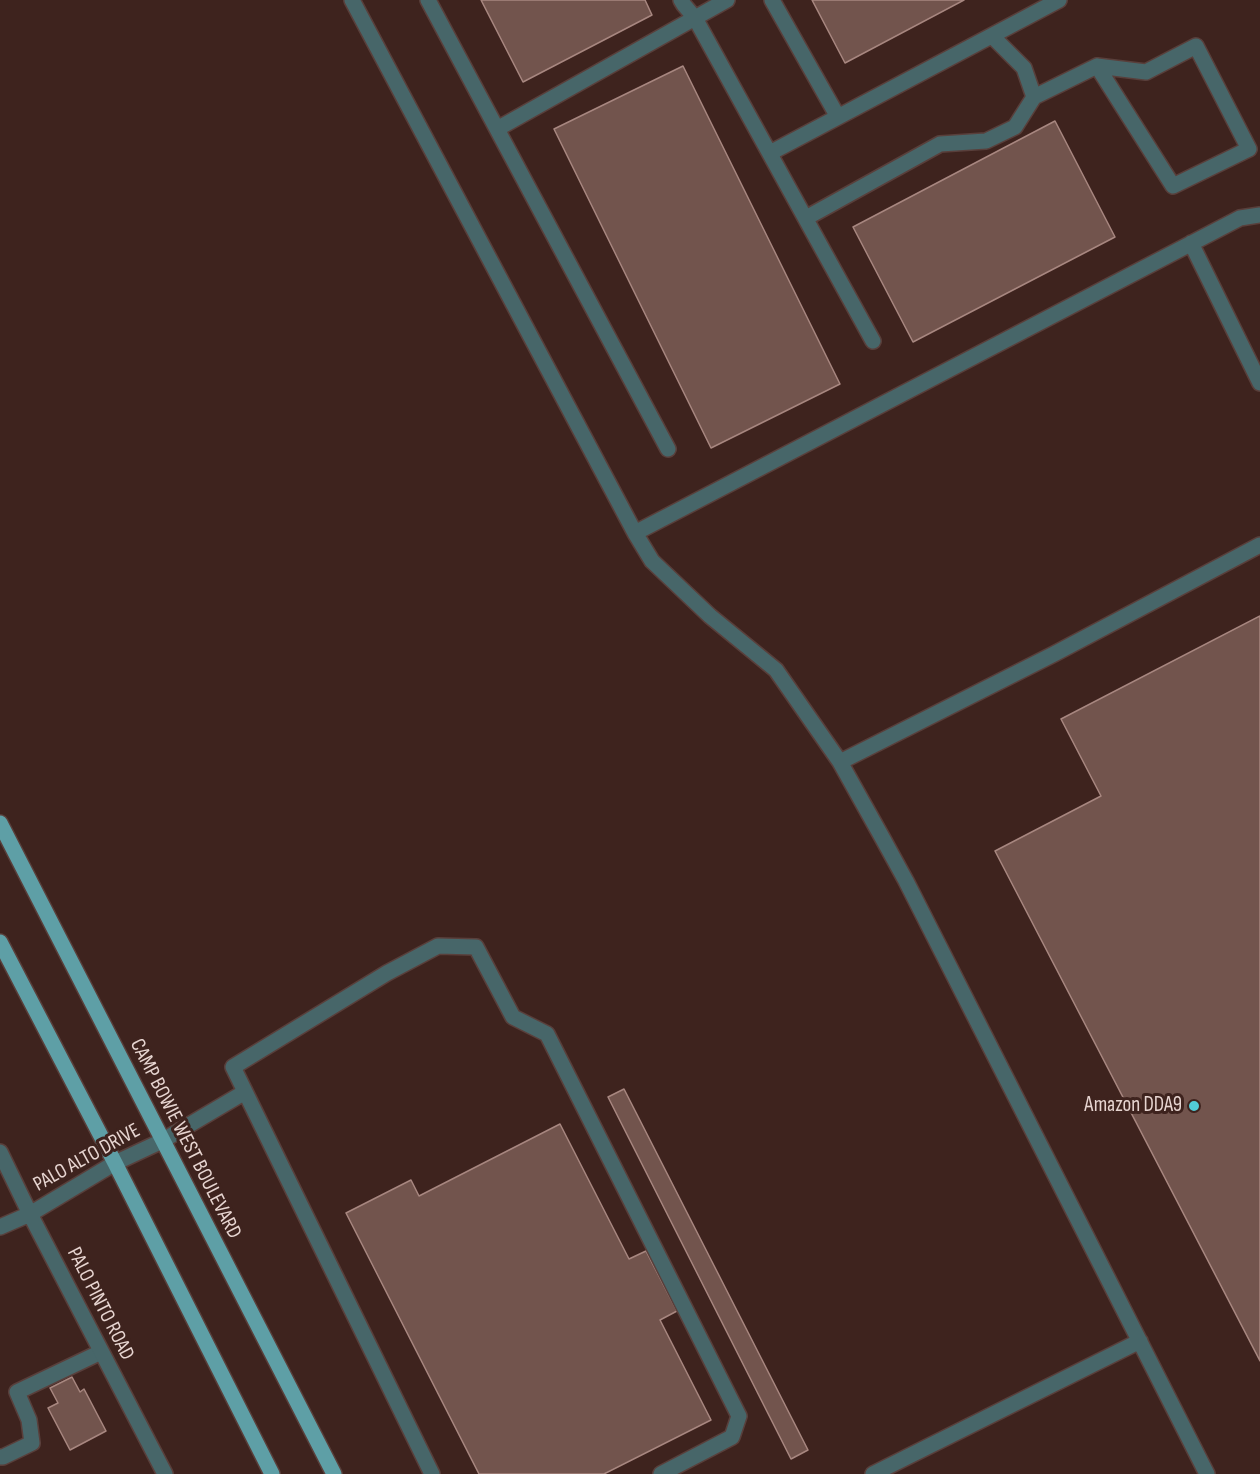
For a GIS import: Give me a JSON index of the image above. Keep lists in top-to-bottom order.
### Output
{
  "streets": {
    "main road": ["CAMP BOWIE WEST BOULEVARD"],
    "street": ["PALO ALTO DRIVE", "PALO PINTO ROAD"]
  },
  "crossings": [
    ["CAMP BOWIE WEST BOULEVARD", "PALO ALTO DRIVE"],
    ["PALO ALTO DRIVE", "PALO PINTO ROAD"]
  ],
  "places": ["Amazon DDA9"]
}
